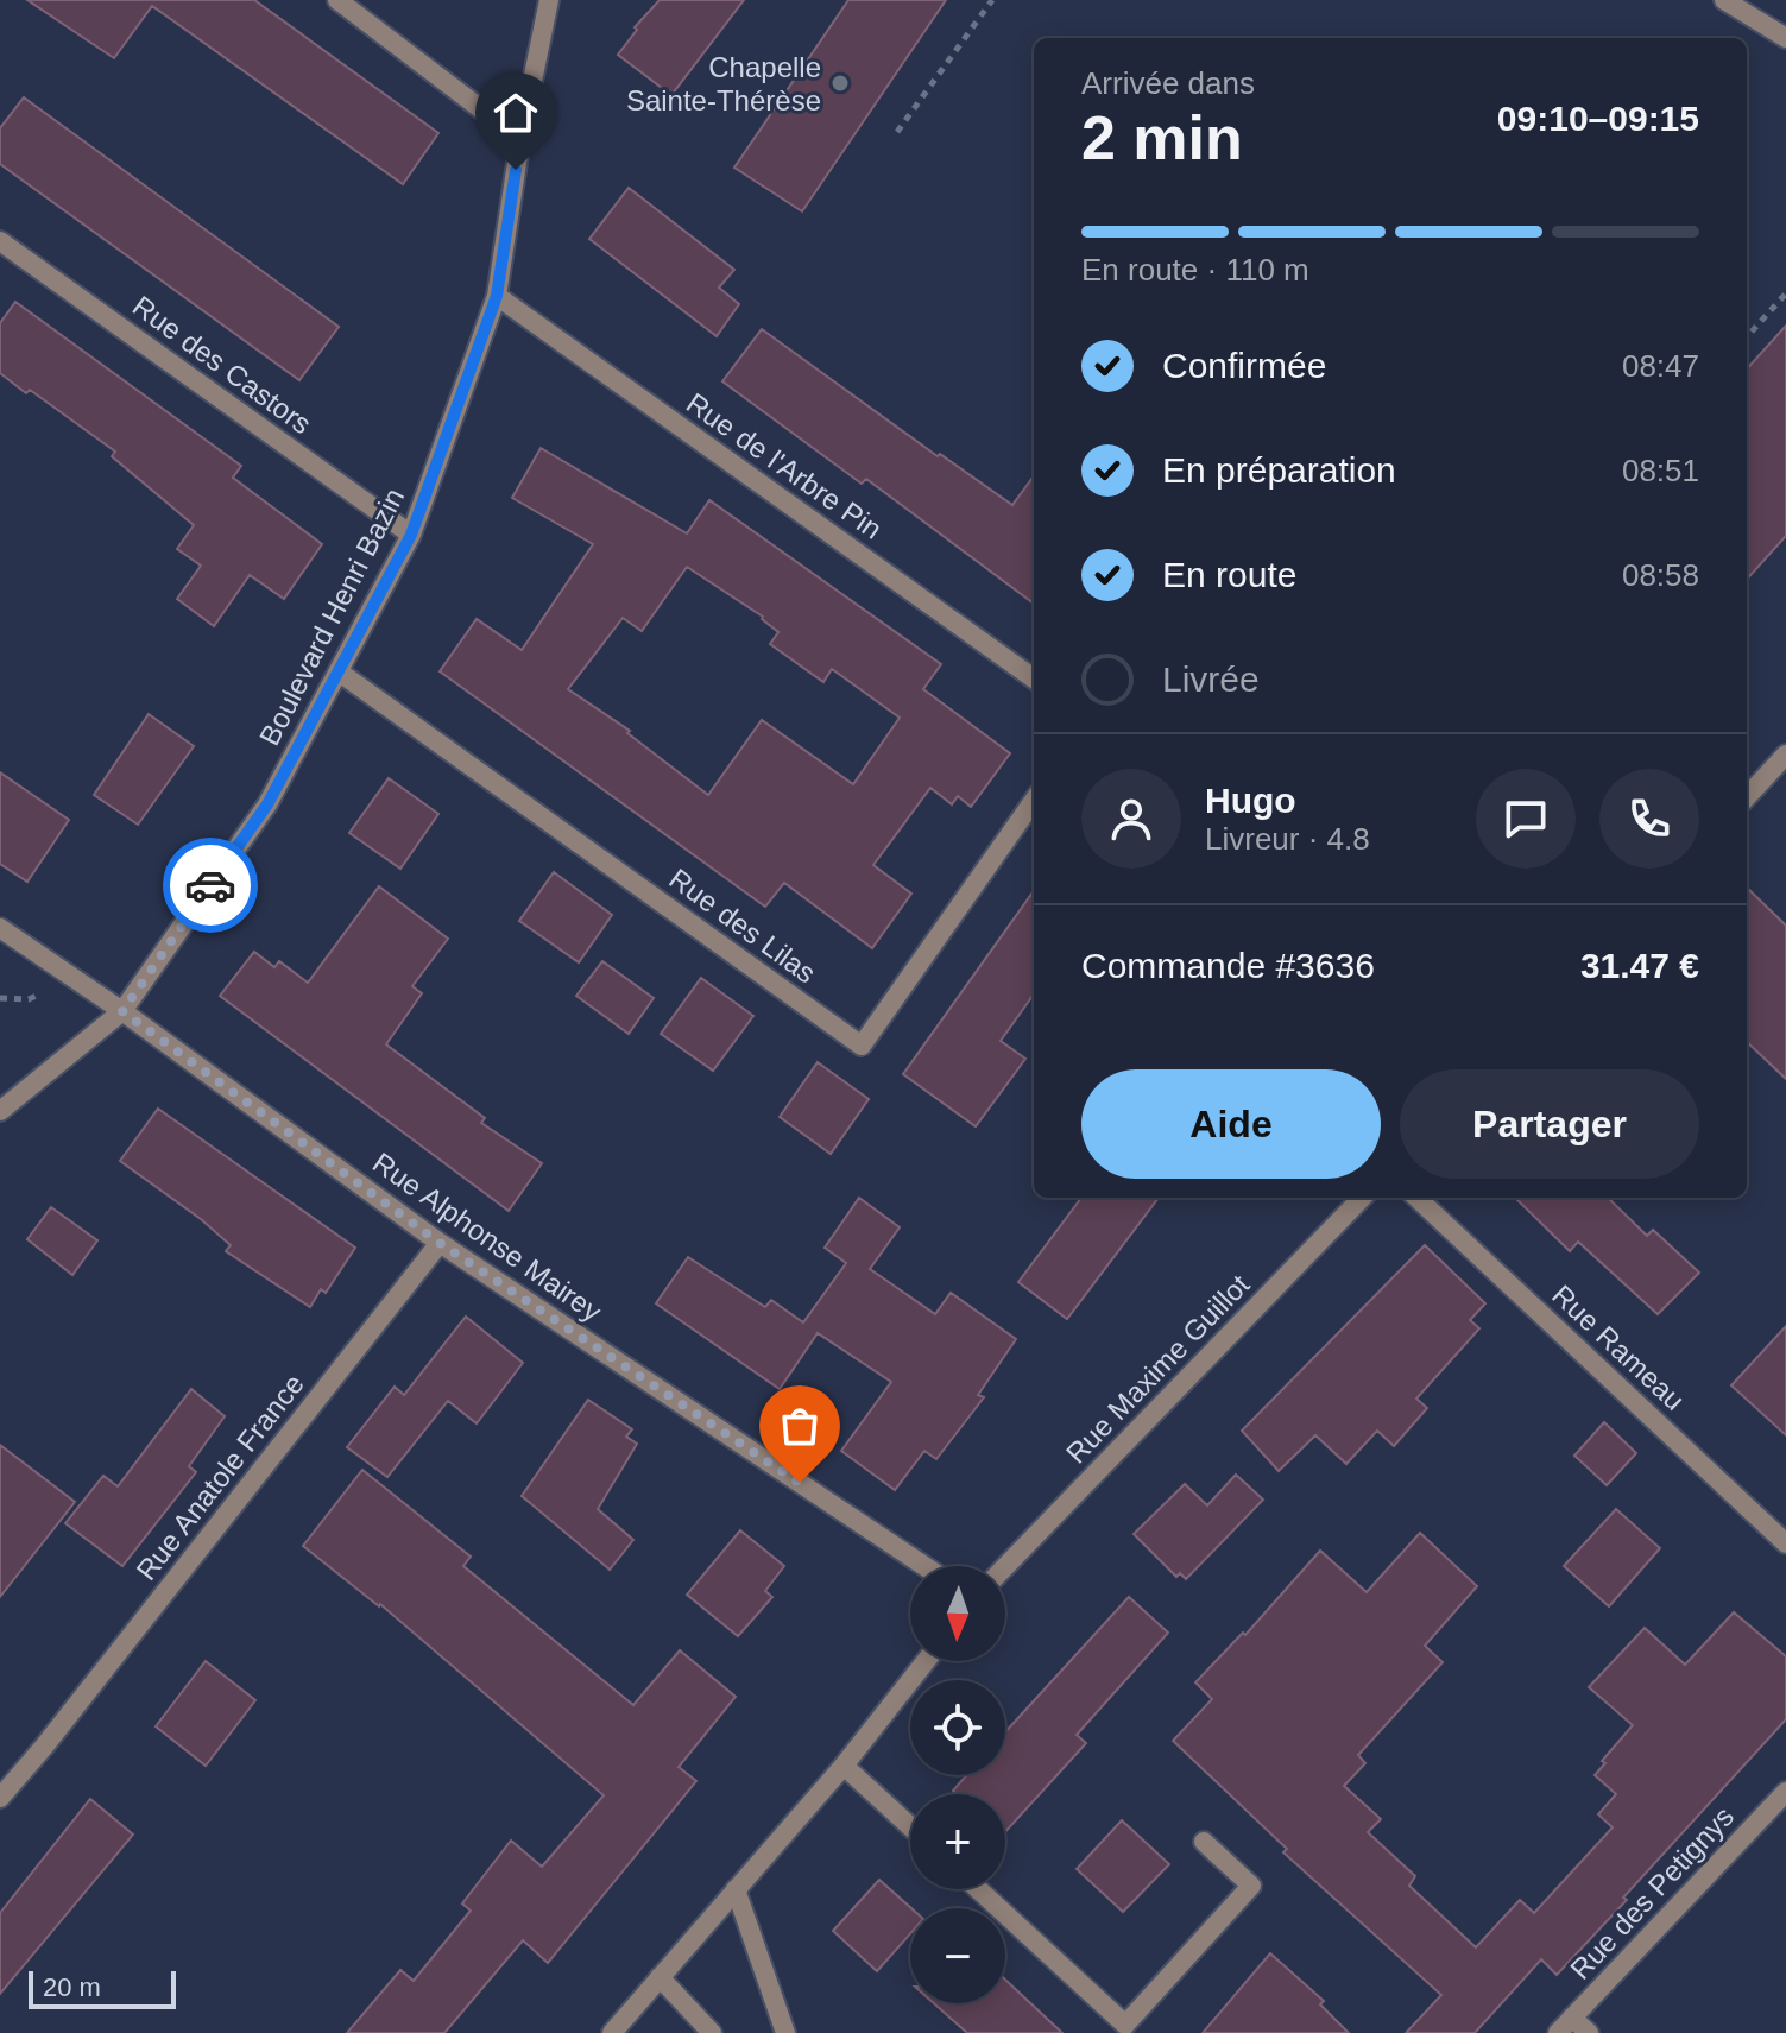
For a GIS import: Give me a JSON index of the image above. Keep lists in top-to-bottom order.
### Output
{
  "streets": {
    "street": [
      "Rue des Castors",
      "Rue de l'Arbre Pin",
      "Boulevard Henri Bazin",
      "Rue des Lilas",
      "Rue Alphonse Mairey",
      "Rue Rameau",
      "Rue Maxime Guillot",
      "Rue Anatole France",
      "Rue des Petignys"
    ]
  },
  "crossings": [
    ["Rue des Castors", "Boulevard Henri Bazin"],
    ["Rue de l'Arbre Pin", "Boulevard Henri Bazin"],
    ["Boulevard Henri Bazin", "Rue des Lilas"],
    ["Boulevard Henri Bazin", "Rue Alphonse Mairey"],
    ["Rue Alphonse Mairey", "Rue Anatole France"]
  ],
  "places": ["Chapelle Sainte-Thérèse"],
  "scale_bar": "20 m",
  "north": "bottom",
  "page": {
    "heading": ["2 min", "Arrivée dans", "09:10–09:15"],
    "panel": [
      "Hugo",
      "Livreur · 4.8",
      "Commande #3636",
      "31.47 €"
    ],
    "bar": "En route · 110 m",
    "list": [
      ["Confirmée", "08:47"],
      ["En préparation", "08:51"],
      ["En route", "08:58"],
      "Livrée"
    ],
    "buttons": ["Aide", "Partager"],
    "map_buttons": ["+", "−"],
    "scale": "20 m"
  }
}
